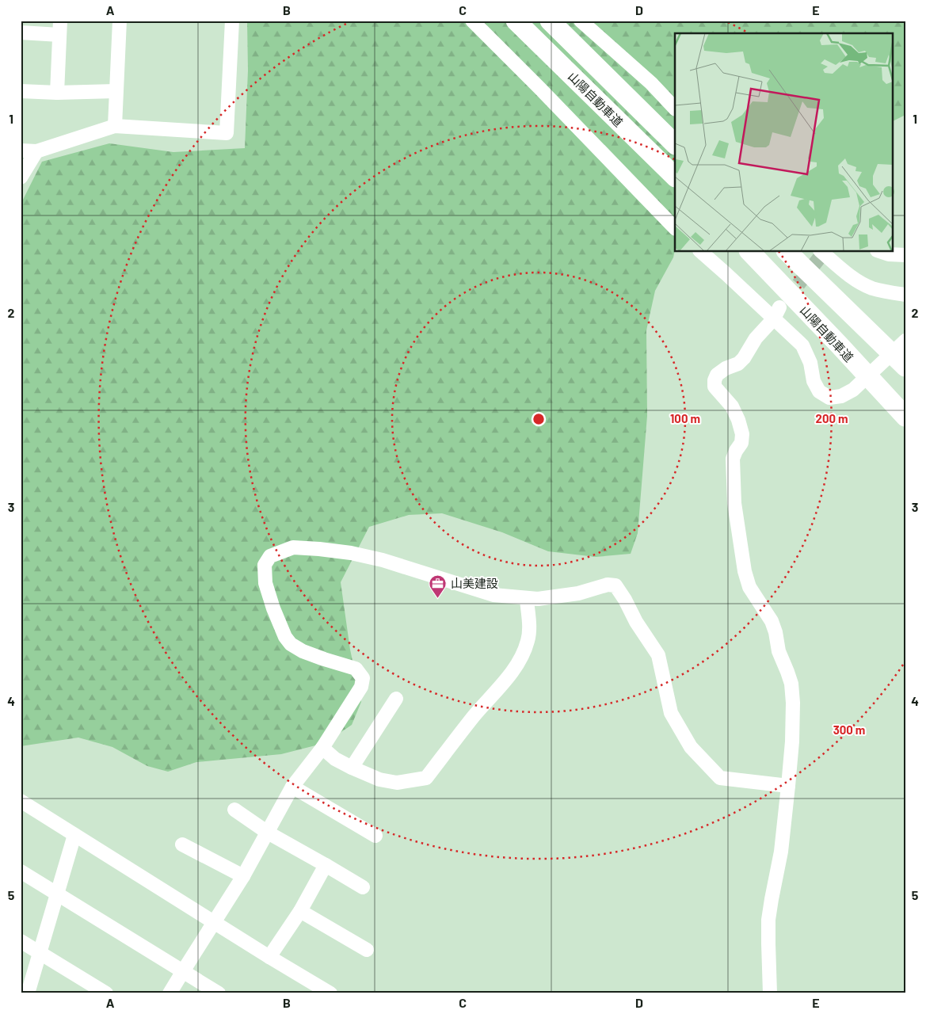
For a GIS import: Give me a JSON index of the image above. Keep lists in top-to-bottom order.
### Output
{
  "streets": {
    "highway": ["山陽自動車道"]
  },
  "places": {
    "office": ["山美建設"]
  },
  "grid": {
    "columns": [
      "A",
      "B",
      "C",
      "D",
      "E"
    ],
    "rows": [
      "1",
      "2",
      "3",
      "4",
      "5"
    ]
  },
  "rings": ["100 m", "200 m", "300 m"]
}
